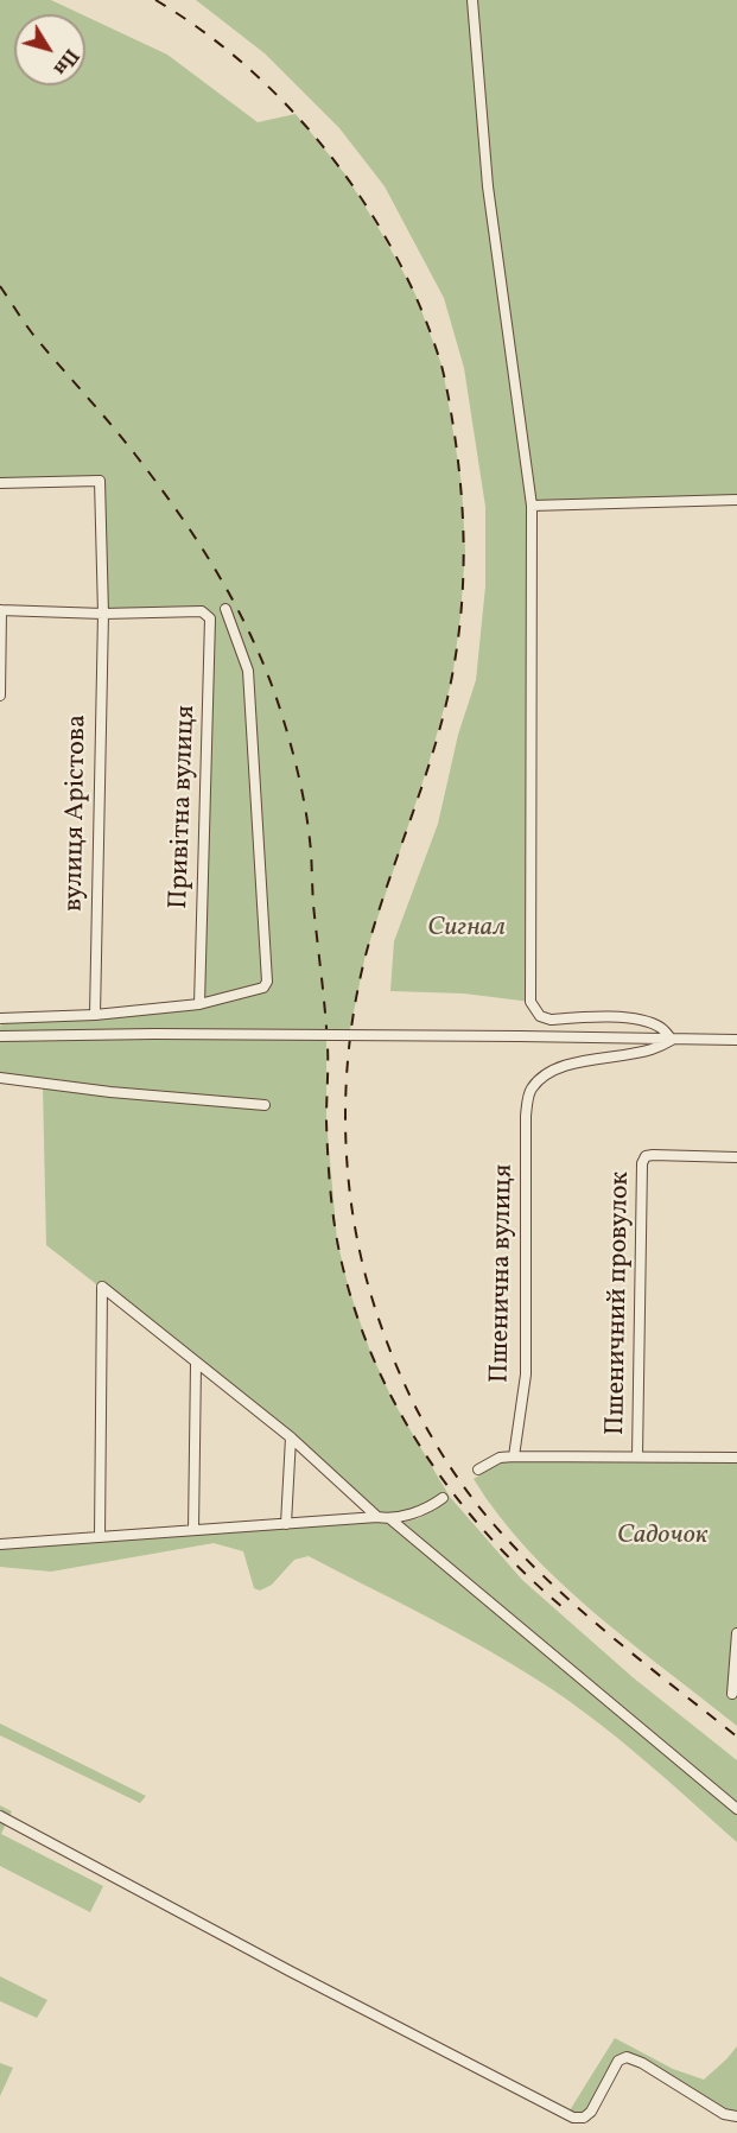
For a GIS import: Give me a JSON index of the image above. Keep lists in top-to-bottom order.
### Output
{
  "streets": {
    "street": [
      "Привітна вулиця",
      "вулиця Арістова",
      "Пшенична вулиця",
      "Пшеничний провулок"
    ]
  },
  "crossings": [
    ["Привітна вулиця", "вулиця Арістова"]
  ],
  "parks": ["Сигнал", "Садочок"],
  "north": "bottom right"
}
